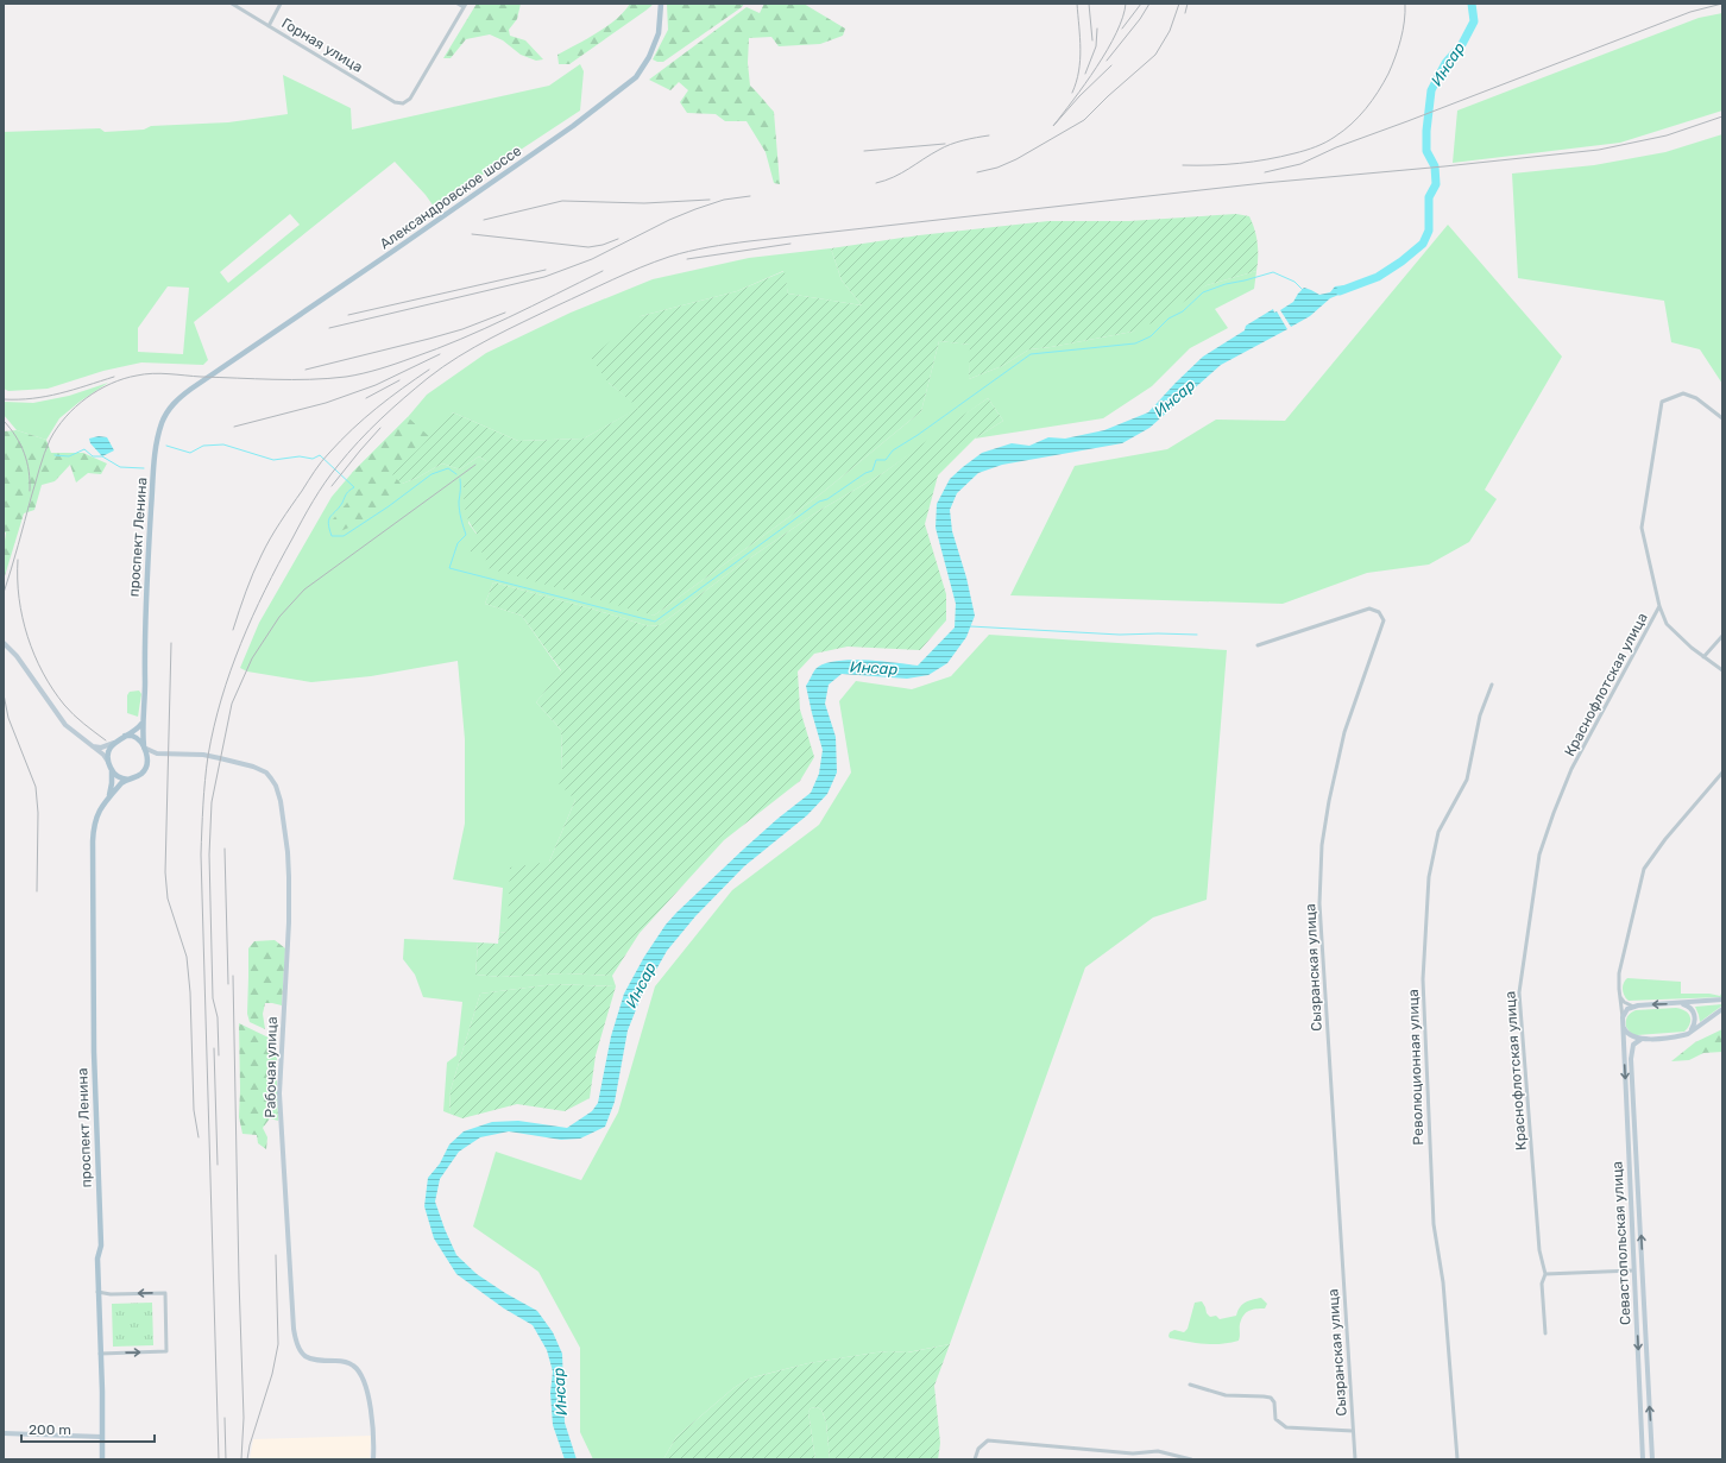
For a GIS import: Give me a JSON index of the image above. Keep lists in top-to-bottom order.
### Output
{
  "streets": {
    "main road": ["Александровское шоссе", "проспект Ленина"],
    "street": [
      "Горная улица",
      "Краснофлотская улица",
      "Сызранская улица",
      "Рабочая улица",
      "Революционная улица",
      "Севастопольская улица"
    ]
  },
  "crossings": [
    ["Александровское шоссе", "проспект Ленина"]
  ],
  "water": ["Инсар"],
  "scale_bar": "200 m"
}
